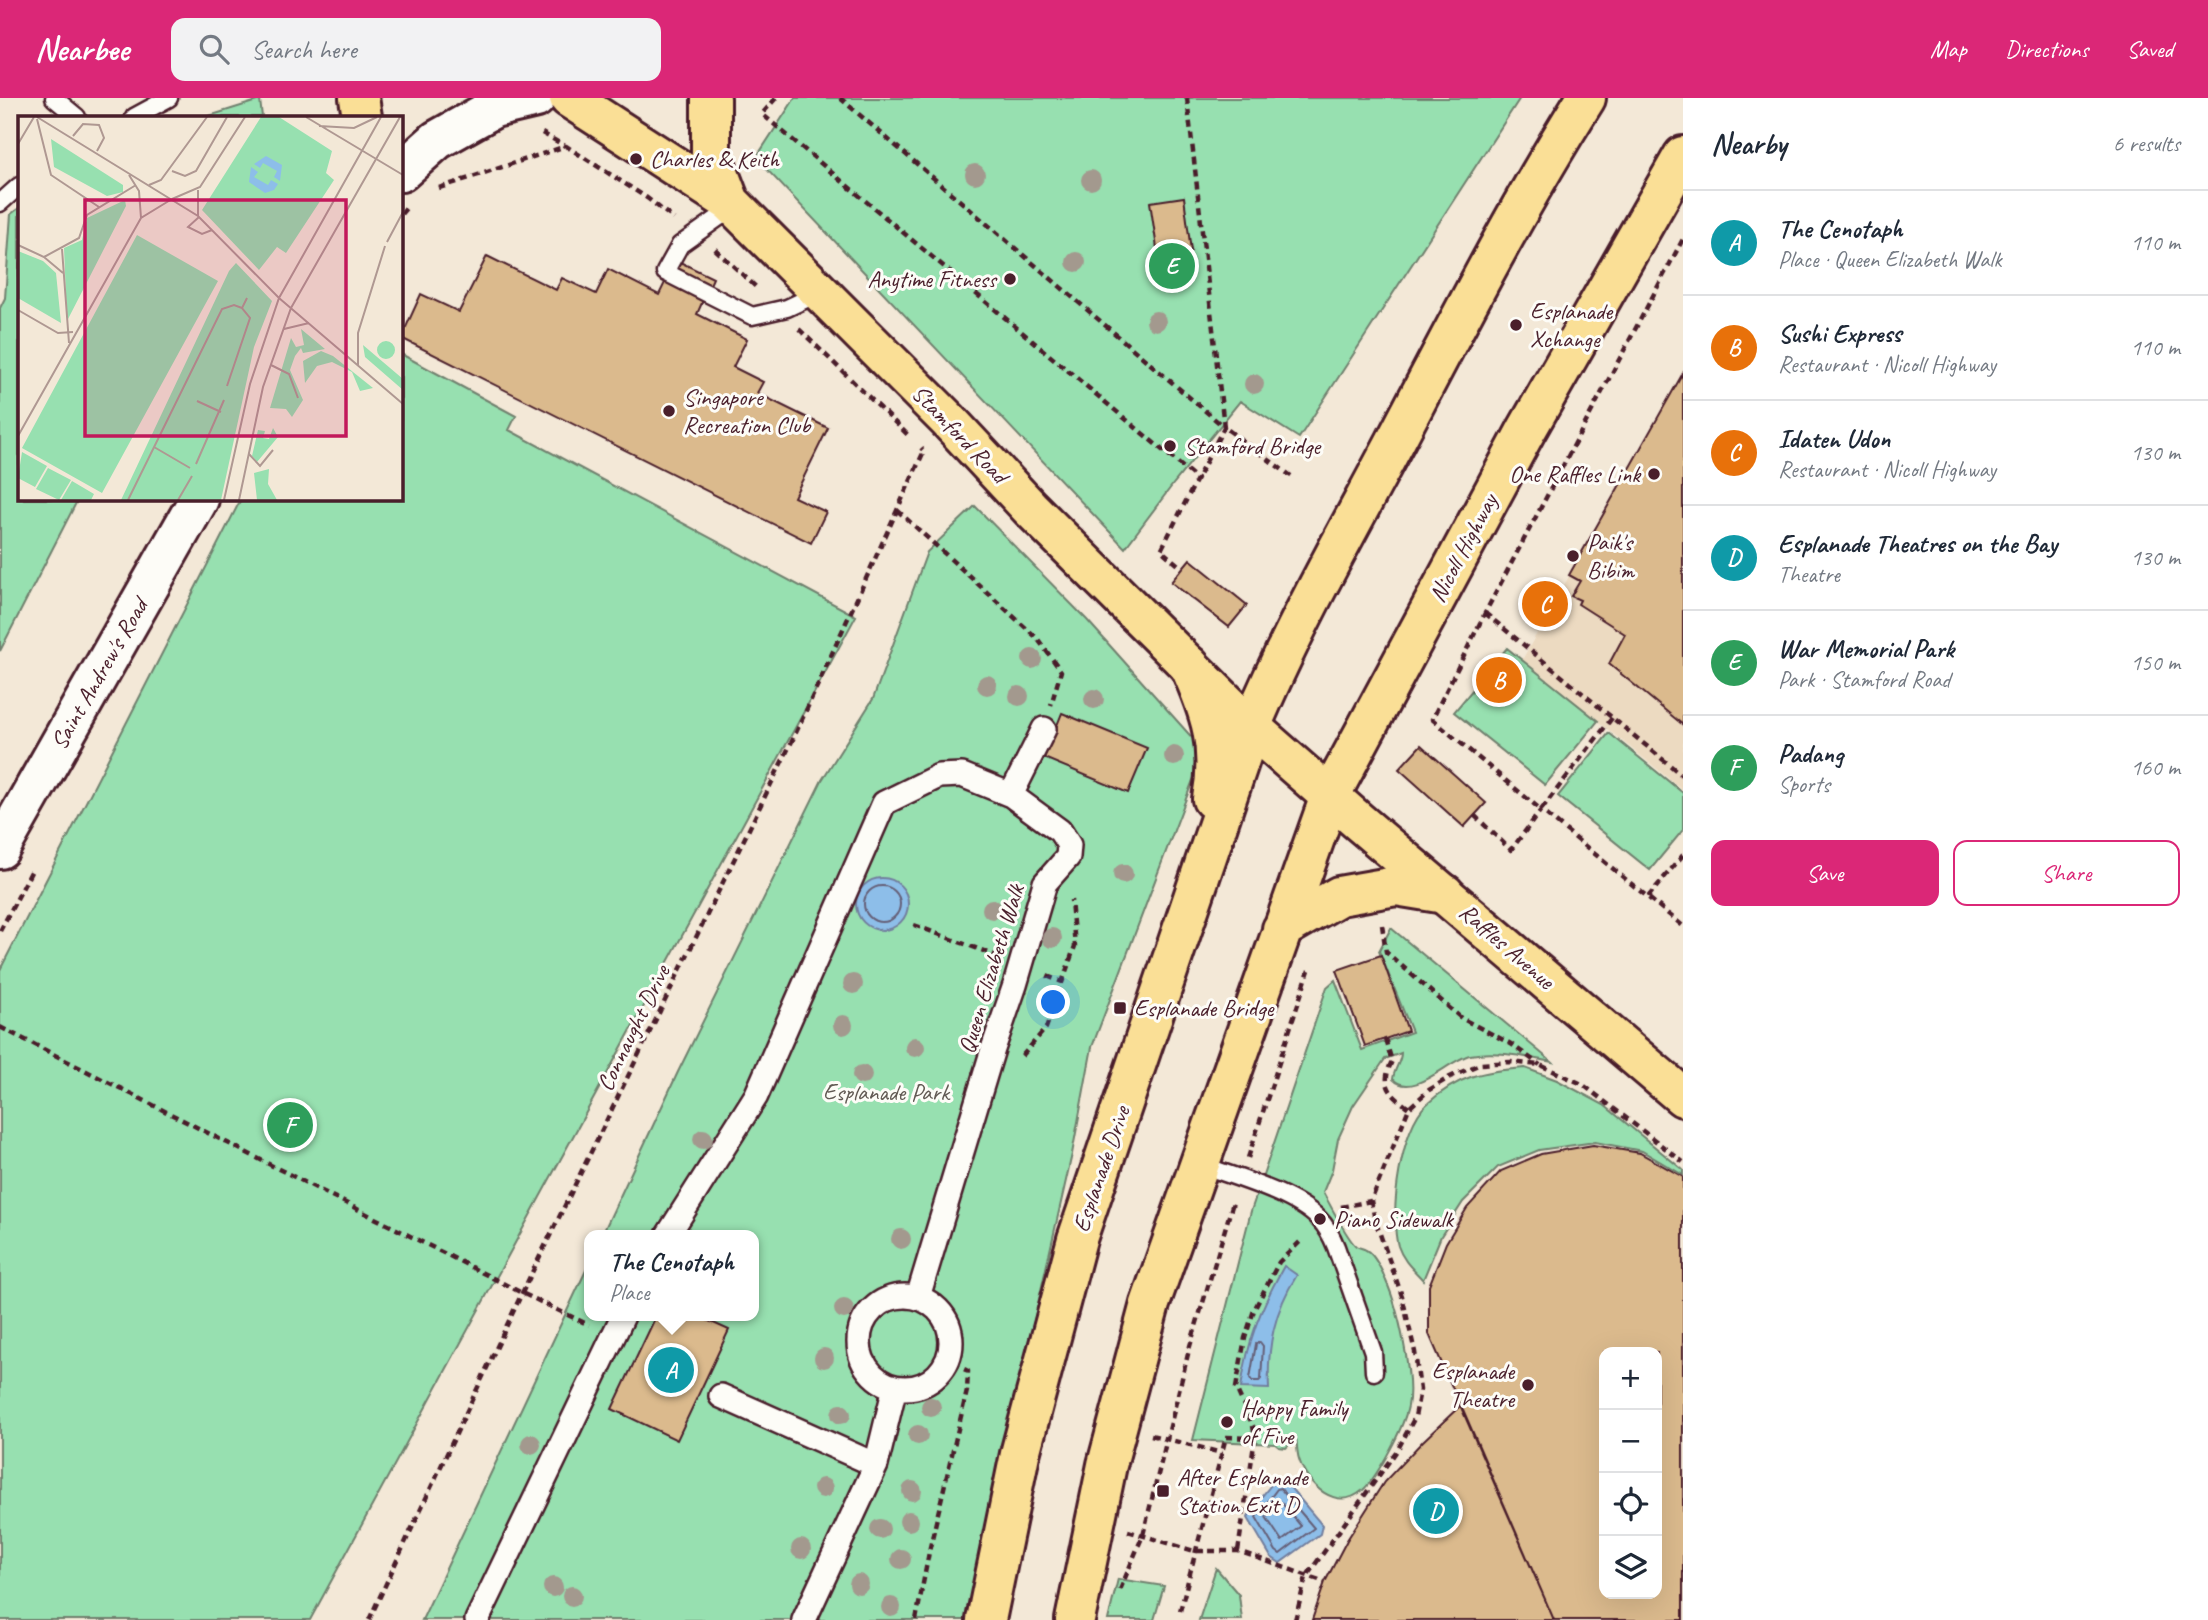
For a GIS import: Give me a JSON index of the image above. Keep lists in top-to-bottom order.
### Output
{
  "streets": {
    "main road": [
      "Stamford Road",
      "Nicoll Highway",
      "Raffles Avenue",
      "Esplanade Drive"
    ],
    "street": ["Saint Andrew's Road", "Queen Elizabeth Walk"],
    "path": ["Connaught Drive"]
  },
  "crossings": [
    ["Stamford Road", "Nicoll Highway"],
    ["Stamford Road", "Raffles Avenue"],
    ["Stamford Road", "Esplanade Drive"],
    ["Nicoll Highway", "Raffles Avenue"]
  ],
  "parks": ["Esplanade Park"],
  "places": {
    "other": [
      "Charles & Keith",
      "Anytime Fitness",
      "Esplanade Xchange",
      "Singapore Recreation Club",
      "Stamford Bridge",
      "One Raffles Link",
      "Paik's Bibim",
      "Piano Sidewalk",
      "Esplanade Theatre",
      "Happy Family of Five"
    ],
    "transit": ["Esplanade Bridge", "After Esplanade Station Exit D"]
  },
  "page": {
    "header": "Nearbee",
    "search": "Search here",
    "nav": ["Map", "Directions", "Saved"],
    "heading": ["Nearby", "6 results"],
    "list": [
      {
        "mark": "A",
        "name": "The Cenotaph",
        "note": "Place · Queen Elizabeth Walk",
        "value": "110 m"
      },
      {
        "mark": "B",
        "name": "Sushi Express",
        "note": "Restaurant · Nicoll Highway",
        "value": "110 m"
      },
      {
        "mark": "C",
        "name": "Idaten Udon",
        "note": "Restaurant · Nicoll Highway",
        "value": "130 m"
      },
      {
        "mark": "D",
        "name": "Esplanade Theatres on the Bay",
        "note": "Theatre",
        "value": "130 m"
      },
      {
        "mark": "E",
        "name": "War Memorial Park",
        "note": "Park · Stamford Road",
        "value": "150 m"
      },
      {
        "mark": "F",
        "name": "Padang",
        "note": "Sports",
        "value": "160 m"
      }
    ],
    "pins": [
      "E",
      "C",
      "B",
      "F",
      "A",
      "D"
    ],
    "buttons": ["Save", "Share"],
    "popup": ["The Cenotaph", "Place"],
    "map_buttons": ["+", "−"]
  }
}
